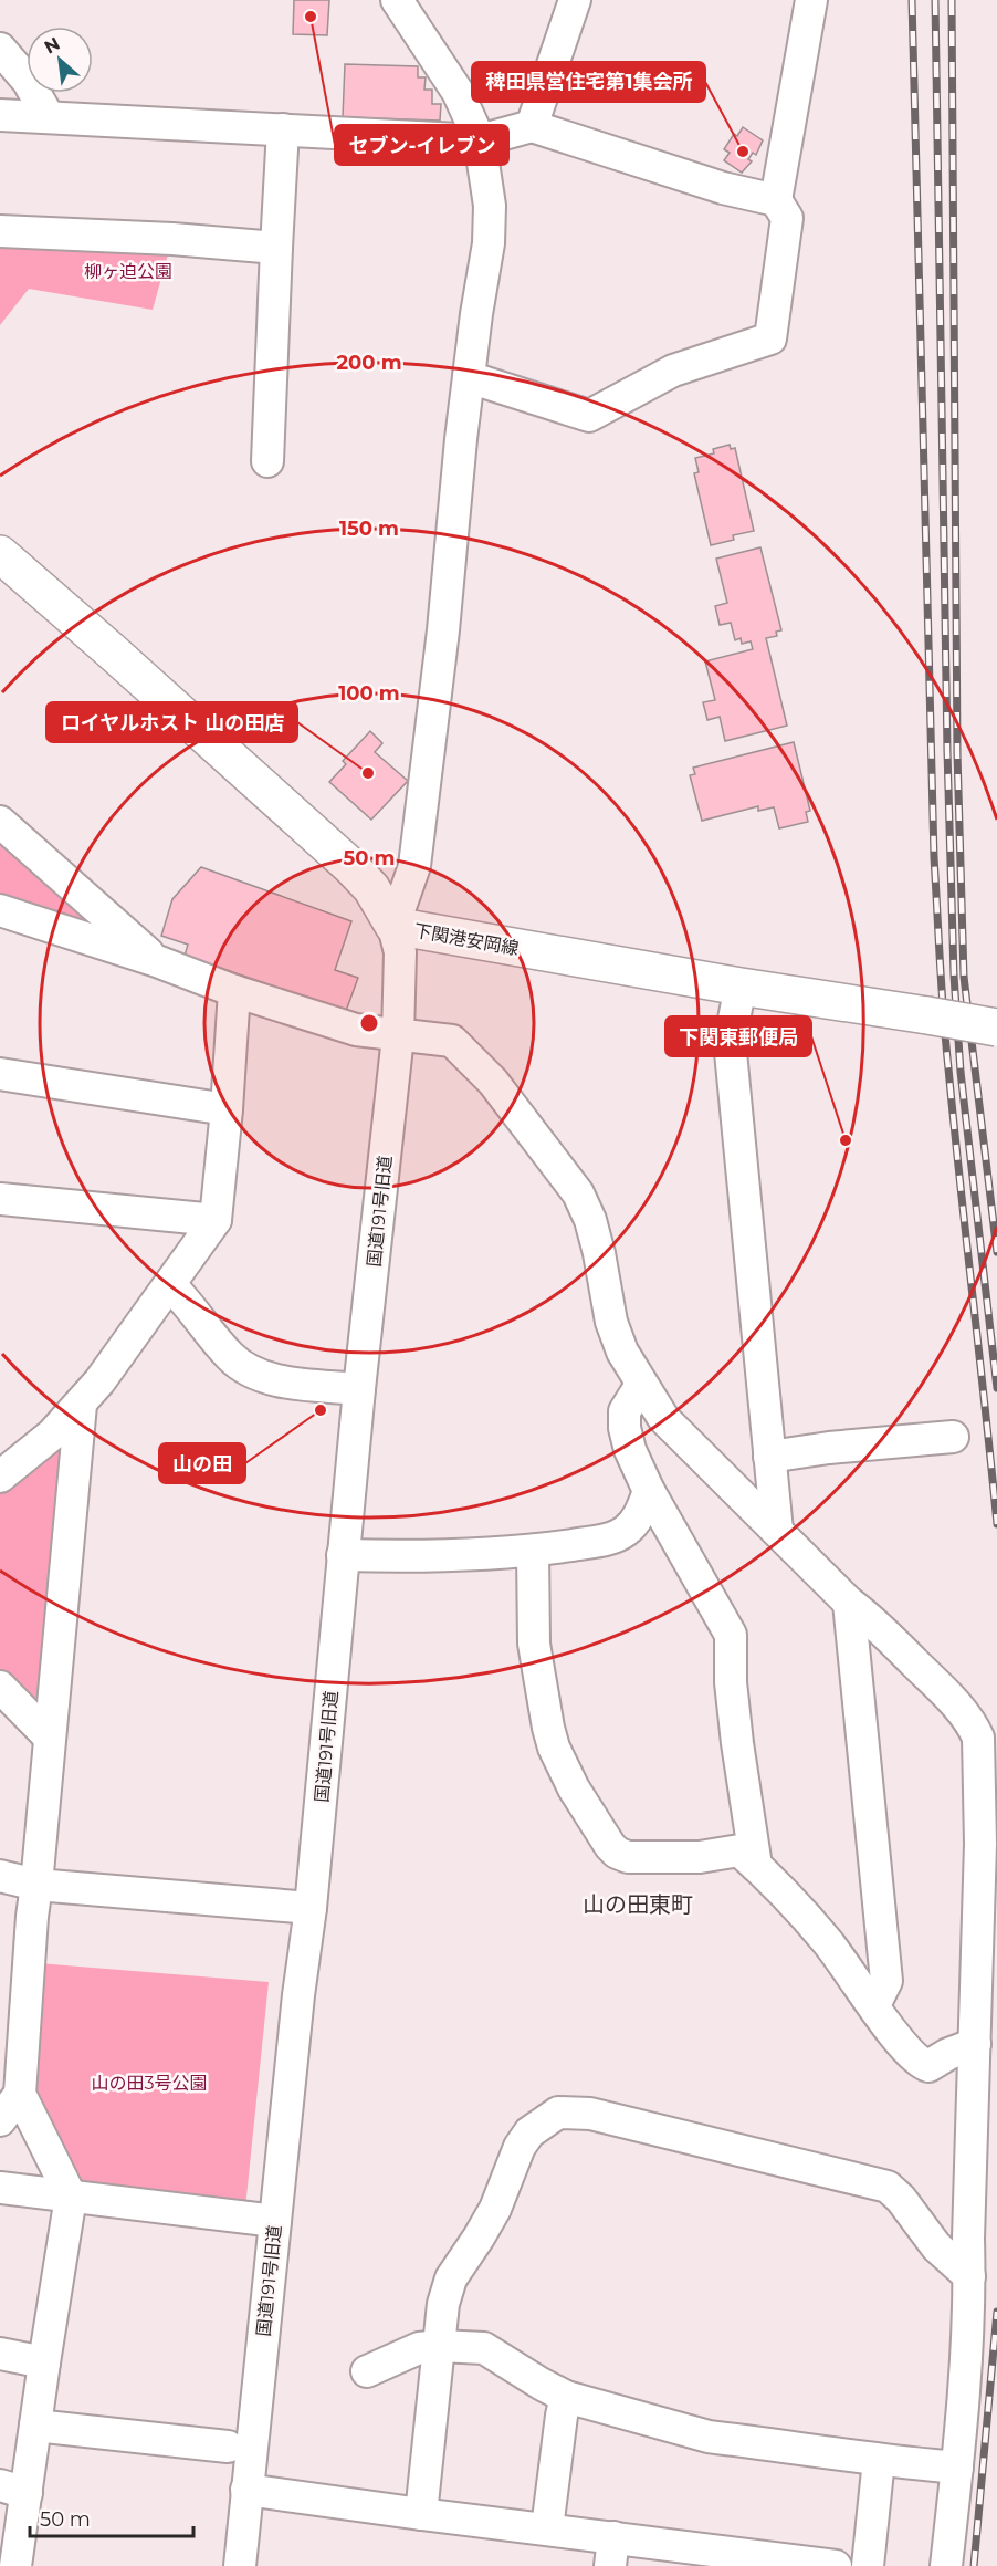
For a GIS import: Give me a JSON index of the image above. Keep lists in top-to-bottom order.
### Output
{
  "streets": {
    "main road": ["下関港安岡線"],
    "street": ["国道191号旧道"]
  },
  "crossings": [
    ["下関港安岡線", "国道191号旧道"]
  ],
  "districts": ["山の田東町"],
  "parks": ["柳ヶ迫公園", "山の田3号公園"],
  "places": [
    "セブン-イレブン",
    "稗田県営住宅第1集会所",
    "ロイヤルホスト 山の田店",
    "下関東郵便局",
    "山の田"
  ],
  "scale_bar": "50 m",
  "north": "top left",
  "rings": [
    "200 m",
    "150 m",
    "100 m",
    "50 m"
  ]
}
